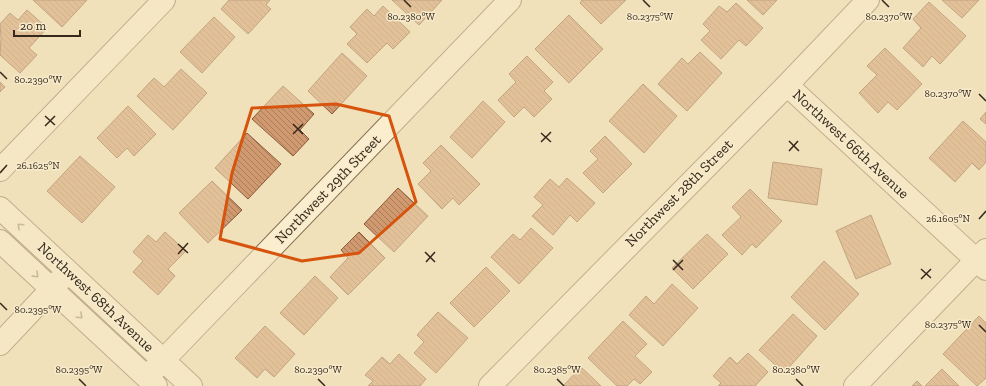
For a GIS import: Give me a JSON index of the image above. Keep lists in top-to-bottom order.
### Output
{
  "streets": {
    "street": [
      "Northwest 66th Avenue",
      "Northwest 29th Street",
      "Northwest 28th Street",
      "Northwest 68th Avenue"
    ]
  },
  "crossings": [
    ["Northwest 66th Avenue", "Northwest 28th Street"],
    ["Northwest 29th Street", "Northwest 68th Avenue"]
  ],
  "scale_bar": "20 m",
  "coordinates": [
    "80.2380°W",
    "80.2375°W",
    "80.2370°W",
    "80.2390°W",
    "26.1625°N",
    "26.1605°N",
    "80.2395°W",
    "80.2385°W"
  ]
}
